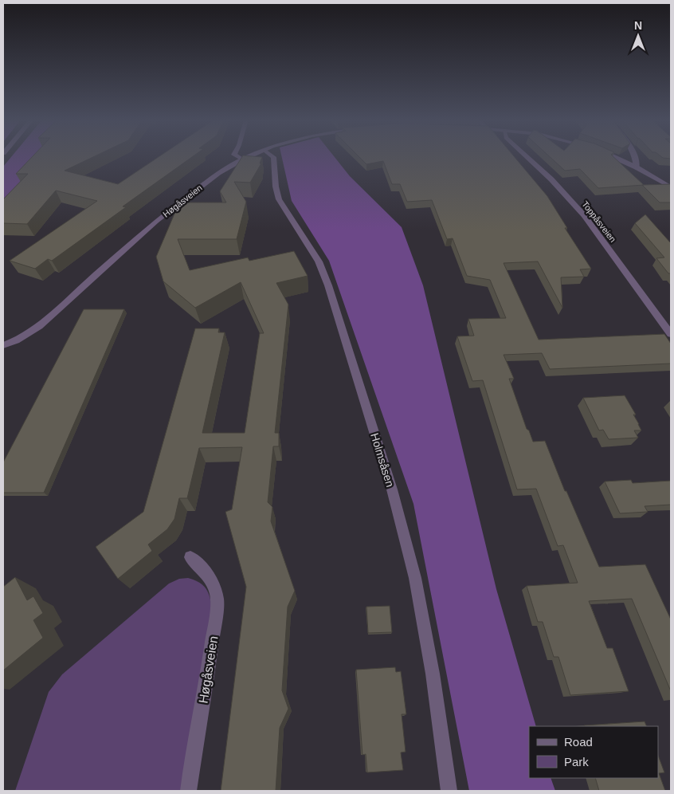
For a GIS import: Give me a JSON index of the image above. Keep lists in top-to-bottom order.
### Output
{
  "streets": {
    "street": ["Høgåsveien", "Toppåsveien", "Holmsåsen"]
  },
  "legend": ["Road", "Park"],
  "north": "top"
}
